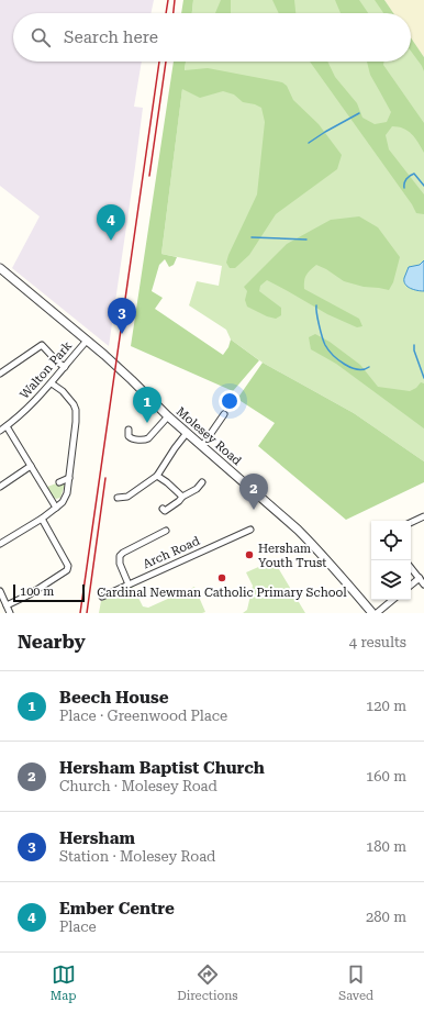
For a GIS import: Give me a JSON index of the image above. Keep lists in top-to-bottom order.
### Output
{
  "streets": {
    "street": ["Walton Park", "Molesey Road", "Arch Road"]
  },
  "crossings": [
    ["Walton Park", "Molesey Road"]
  ],
  "places": ["Hersham Youth Trust", "Cardinal Newman Catholic Primary School"],
  "scale_bar": "100 m",
  "page": {
    "search": "Search here",
    "pins": [
      "4",
      "3",
      "1",
      "2"
    ],
    "scale": "100 m",
    "heading": ["Nearby", "4 results"],
    "list": [
      {
        "mark": "1",
        "name": "Beech House",
        "note": "Place · Greenwood Place",
        "value": "120 m"
      },
      {
        "mark": "2",
        "name": "Hersham Baptist Church",
        "note": "Church · Molesey Road",
        "value": "160 m"
      },
      {
        "mark": "3",
        "name": "Hersham",
        "note": "Station · Molesey Road",
        "value": "180 m"
      },
      {
        "mark": "4",
        "name": "Ember Centre",
        "note": "Place",
        "value": "280 m"
      }
    ],
    "nav": ["Map", "Directions", "Saved"]
  }
}
